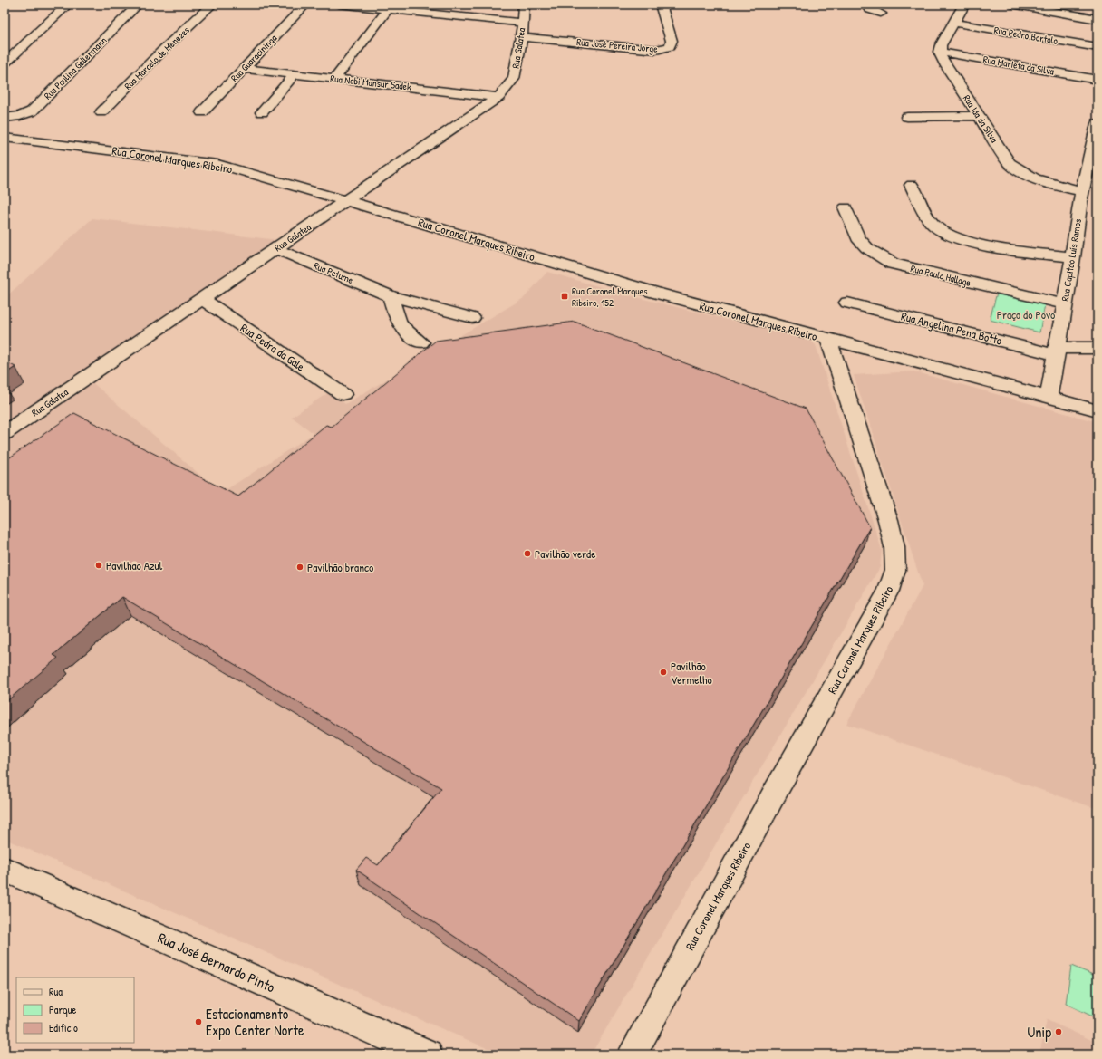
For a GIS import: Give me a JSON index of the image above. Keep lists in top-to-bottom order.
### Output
{
  "streets": {
    "street": [
      "Rua Pedro Bortolo",
      "Rua José Pereira Jorge",
      "Rua Galatea",
      "Rua Marcelo de Menezes",
      "Rua Guaracininga",
      "Rua Marieta da Silva",
      "Rua Paulina Gellermann",
      "Rua Nabi Mansur Sadek",
      "Rua Ida da Silva",
      "Rua Coronel Marques Ribeiro",
      "Rua Capitão Luís Ramos",
      "Rua Petume",
      "Rua Paulo Hallage",
      "Rua Angelina Pena Botto",
      "Rua Pedra da Gale",
      "Rua José Bernardo Pinto"
    ]
  },
  "crossings": [
    ["Rua José Pereira Jorge", "Rua Galatea"],
    ["Rua Galatea", "Rua Nabi Mansur Sadek"],
    ["Rua Galatea", "Rua Coronel Marques Ribeiro"],
    ["Rua Galatea", "Rua Petume"],
    ["Rua Galatea", "Rua Pedra da Gale"],
    ["Rua Guaracininga", "Rua Nabi Mansur Sadek"],
    ["Rua Marieta da Silva", "Rua Ida da Silva"],
    ["Rua Ida da Silva", "Rua Capitão Luís Ramos"],
    ["Rua Capitão Luís Ramos", "Rua Paulo Hallage"],
    ["Rua Capitão Luís Ramos", "Rua Angelina Pena Botto"]
  ],
  "parks": ["Praça do Povo"],
  "places": {
    "transit": ["Rua Coronel Marques Ribeiro, 152"],
    "other": [
      "Pavilhão verde",
      "Pavilhão Azul",
      "Pavilhão branco",
      "Pavilhão Vermelho",
      "Estacionamento Expo Center Norte",
      "Unip"
    ]
  },
  "legend": ["Rua", "Parque", "Edifício"]
}
